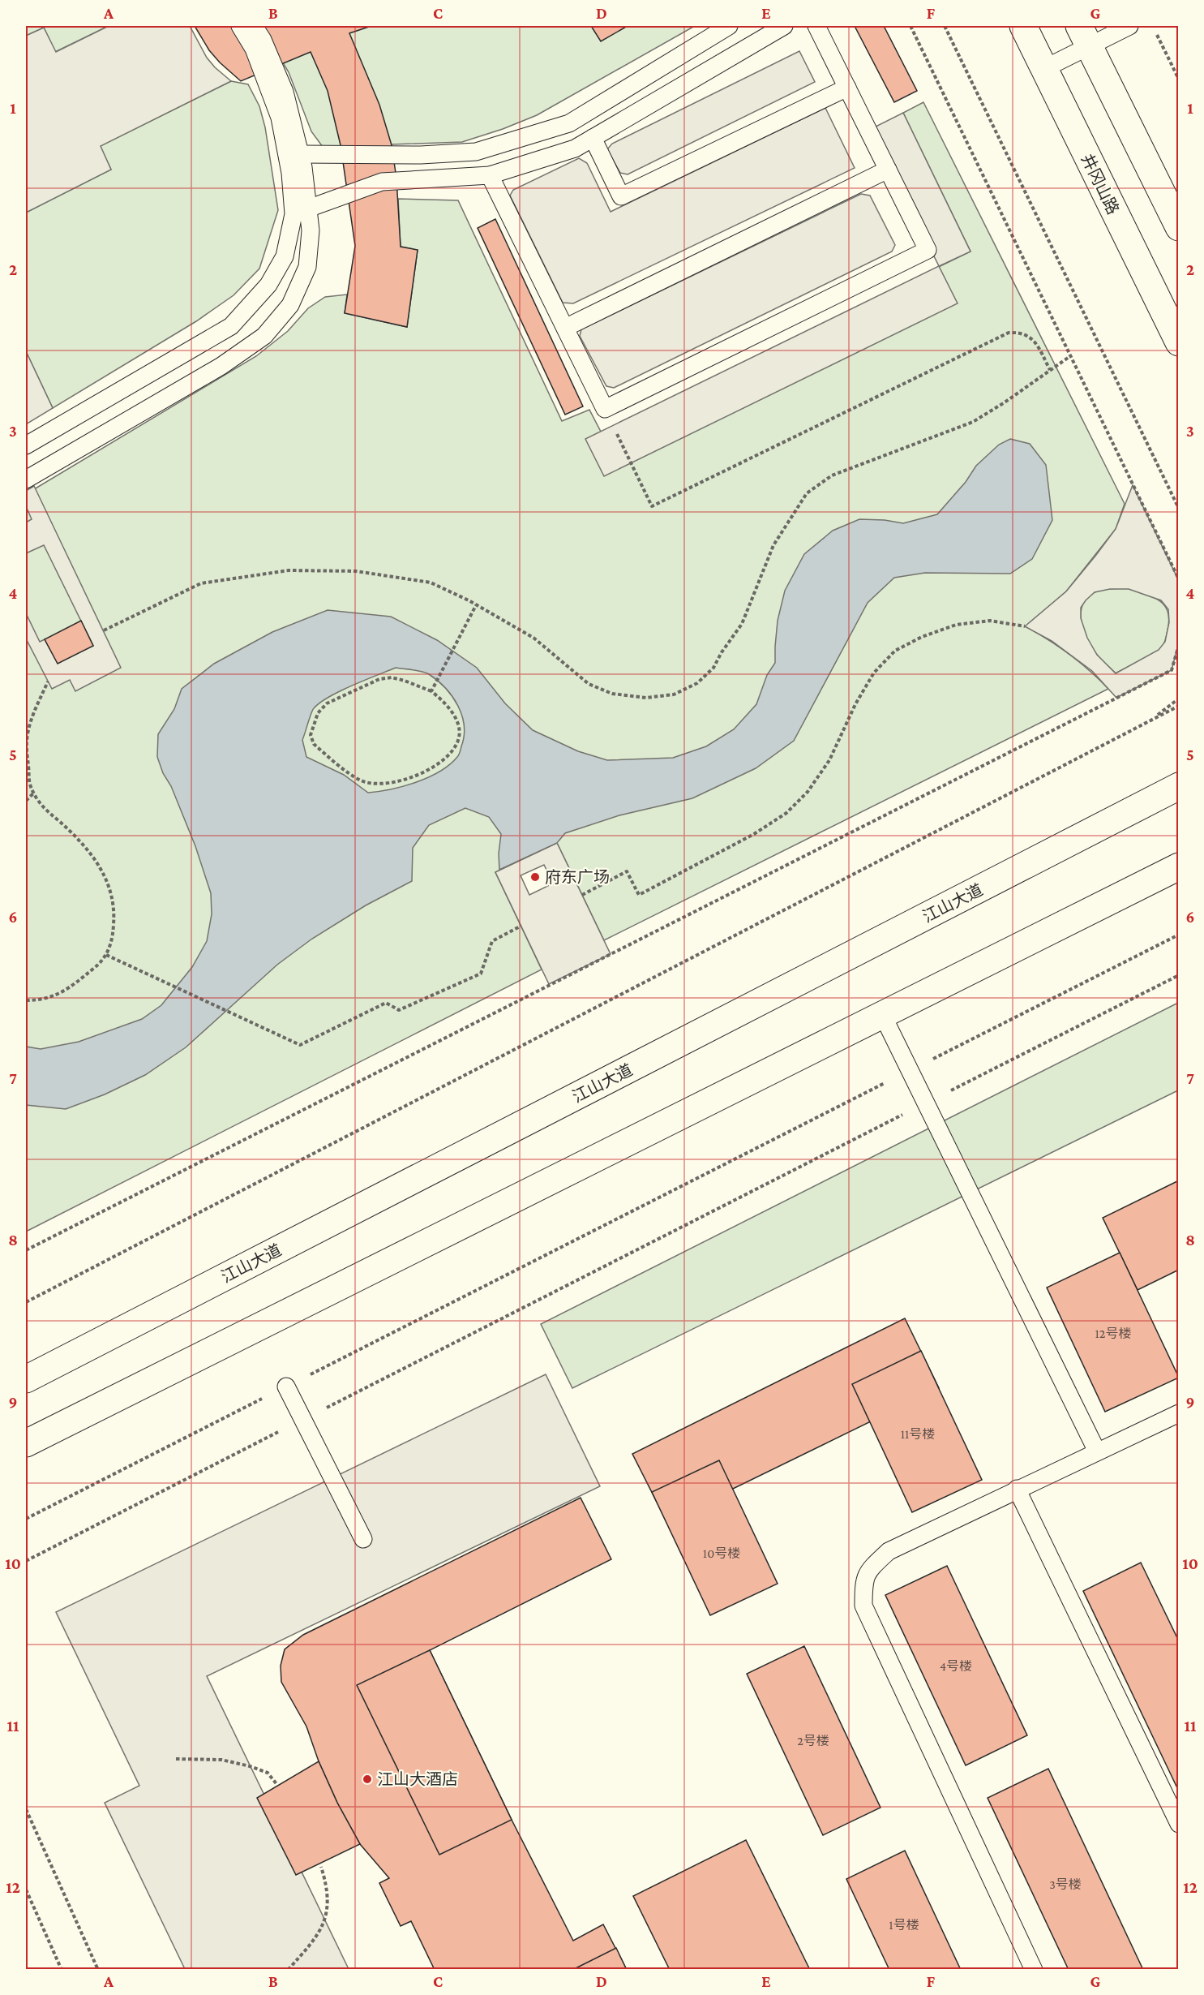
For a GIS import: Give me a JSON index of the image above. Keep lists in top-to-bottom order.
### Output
{
  "streets": {
    "main road": ["井冈山路", "江山大道"]
  },
  "places": ["府东广场", "江山大酒店"],
  "house_numbers": [
    "12号楼",
    "11号楼",
    "10号楼",
    "4号楼",
    "2号楼",
    "3号楼",
    "1号楼"
  ],
  "grid": {
    "columns": [
      "A",
      "B",
      "C",
      "D",
      "E",
      "F",
      "G"
    ],
    "rows": [
      "1",
      "2",
      "3",
      "4",
      "5",
      "6",
      "7",
      "8",
      "9",
      "10",
      "11",
      "12"
    ]
  }
}
